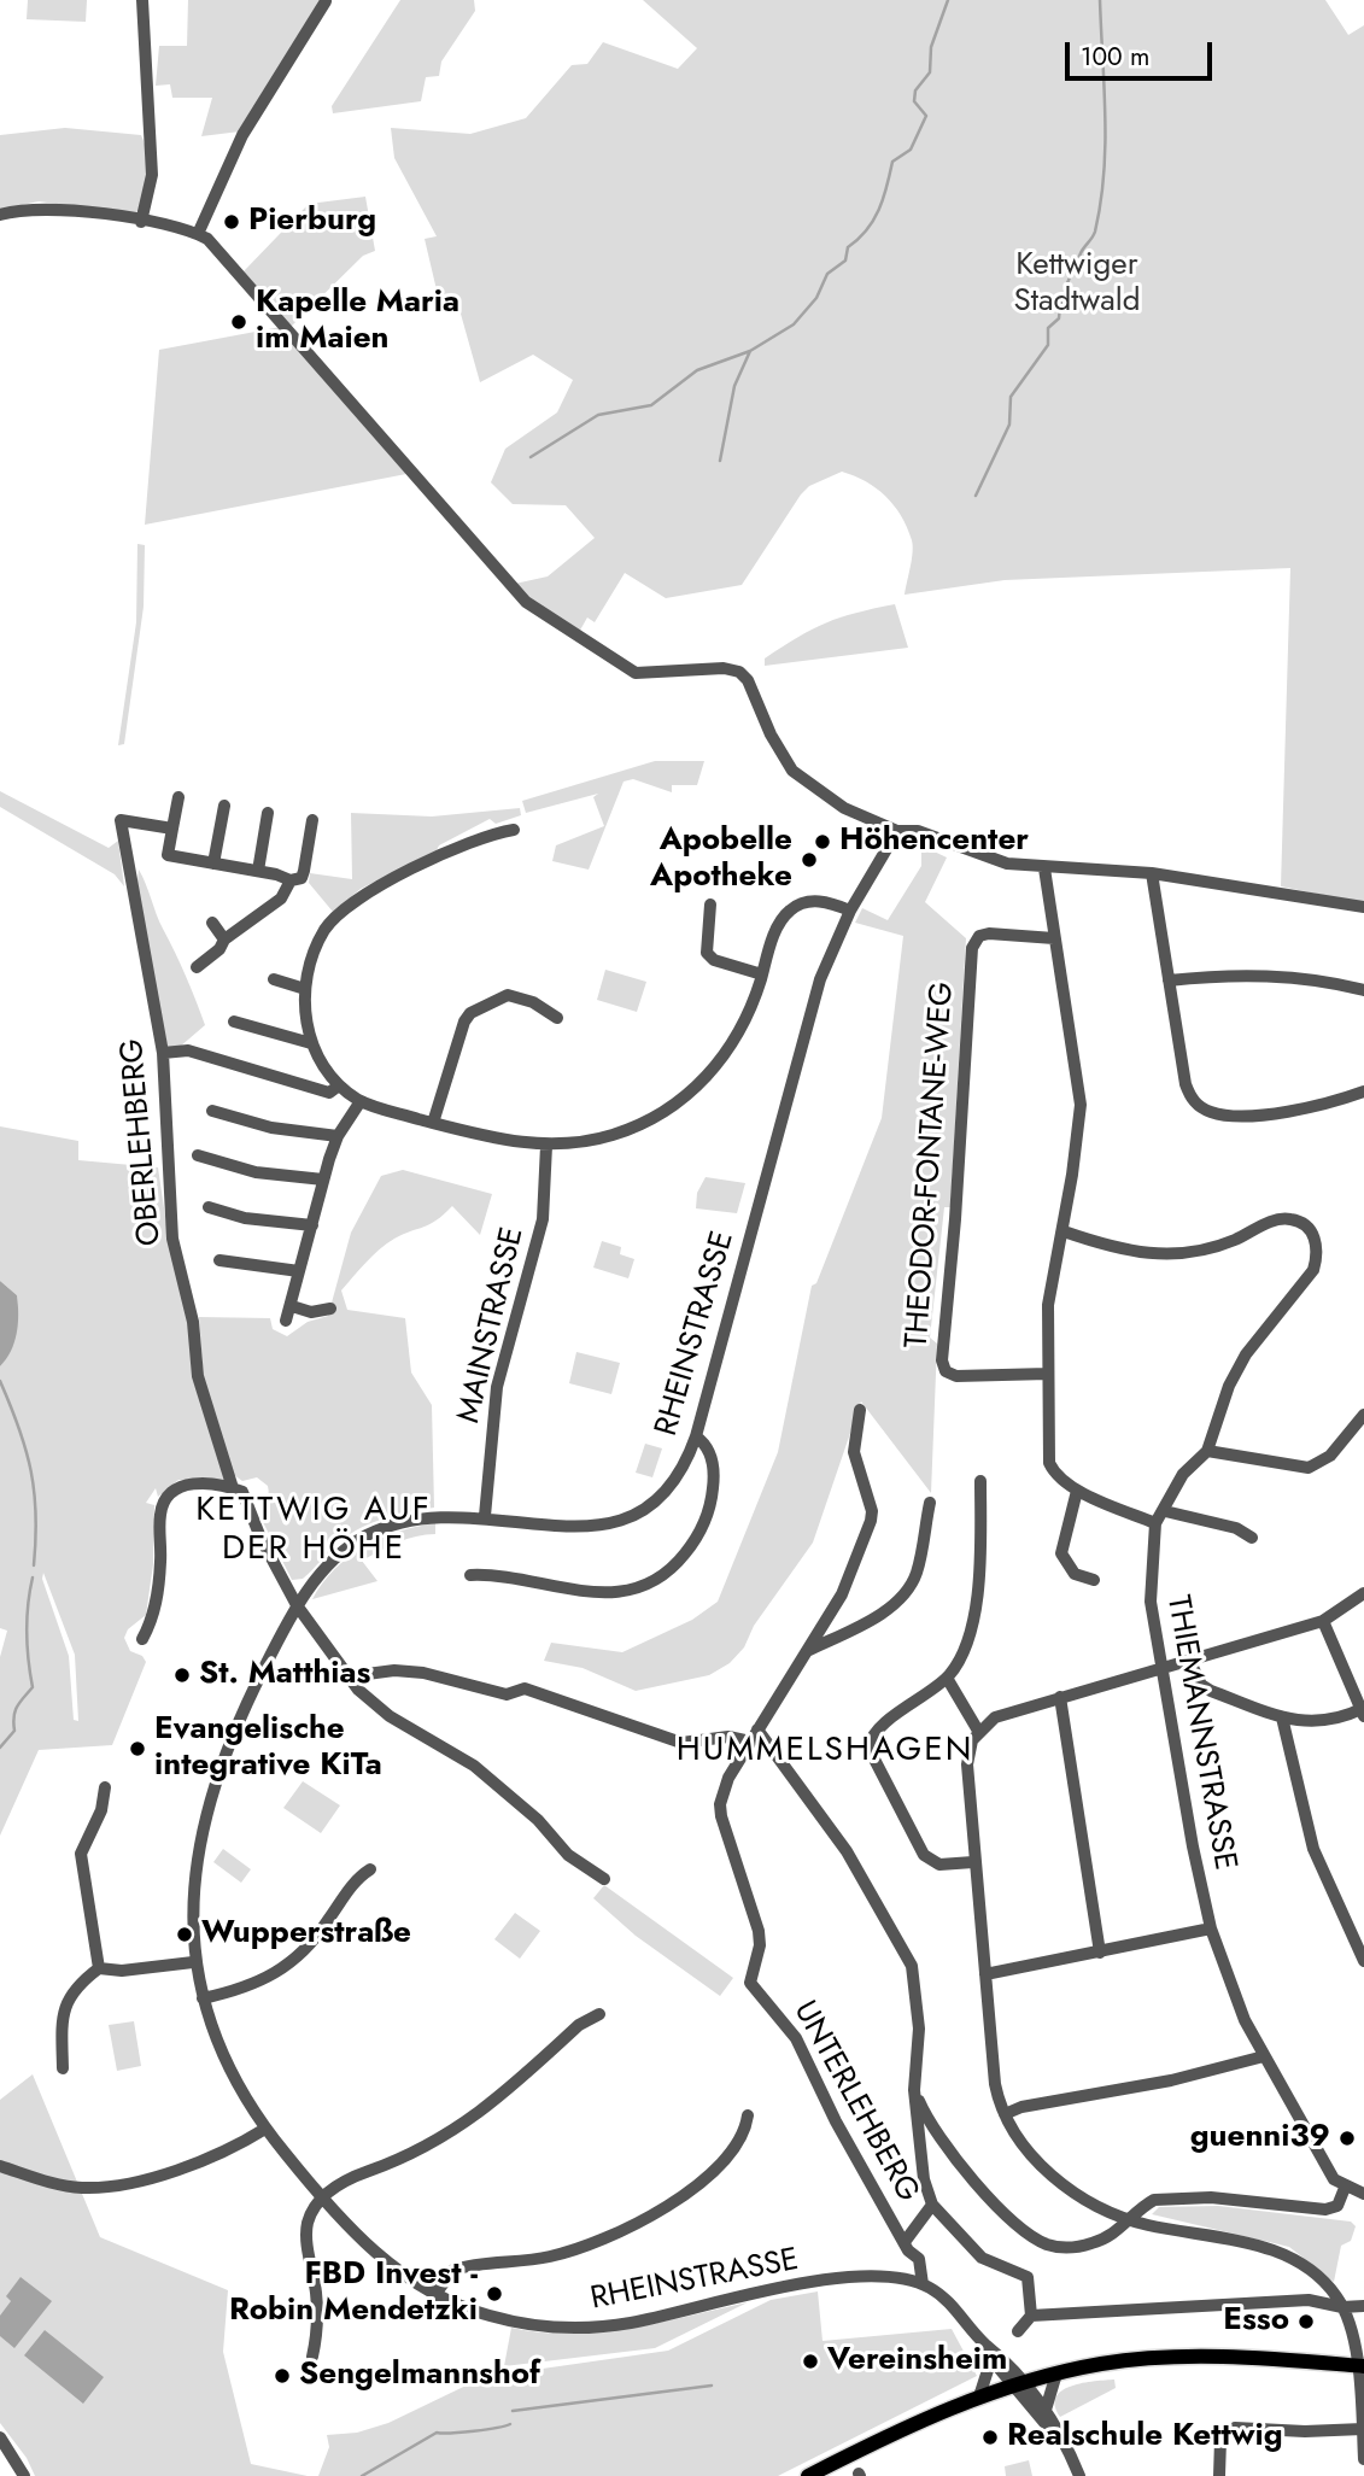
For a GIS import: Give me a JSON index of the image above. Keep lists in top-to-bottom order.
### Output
{
  "streets": {
    "street": [
      "OBERLEHBERG",
      "THEODOR-FONTANE-WEG",
      "MAINSTRASSE",
      "RHEINSTRASSE",
      "THIEMANNSTRASSE",
      "UNTERLEHBERG"
    ]
  },
  "crossings": [
    ["MAINSTRASSE", "RHEINSTRASSE"],
    ["RHEINSTRASSE", "UNTERLEHBERG"]
  ],
  "districts": ["KETTWIG AUF DER HÖHE", "HUMMELSHAGEN"],
  "parks": ["Kettwiger Stadtwald"],
  "places": [
    "Pierburg",
    "Kapelle Maria im Maien",
    "Höhencenter",
    "Apobelle Apotheke",
    "St. Matthias",
    "Evangelische integrative KiTa",
    "Wupperstraße",
    "guenni39",
    "FBD Invest - Robin Mendetzki",
    "Esso",
    "Vereinsheim",
    "Sengelmannshof",
    "Realschule Kettwig"
  ],
  "scale_bar": "100 m"
}
